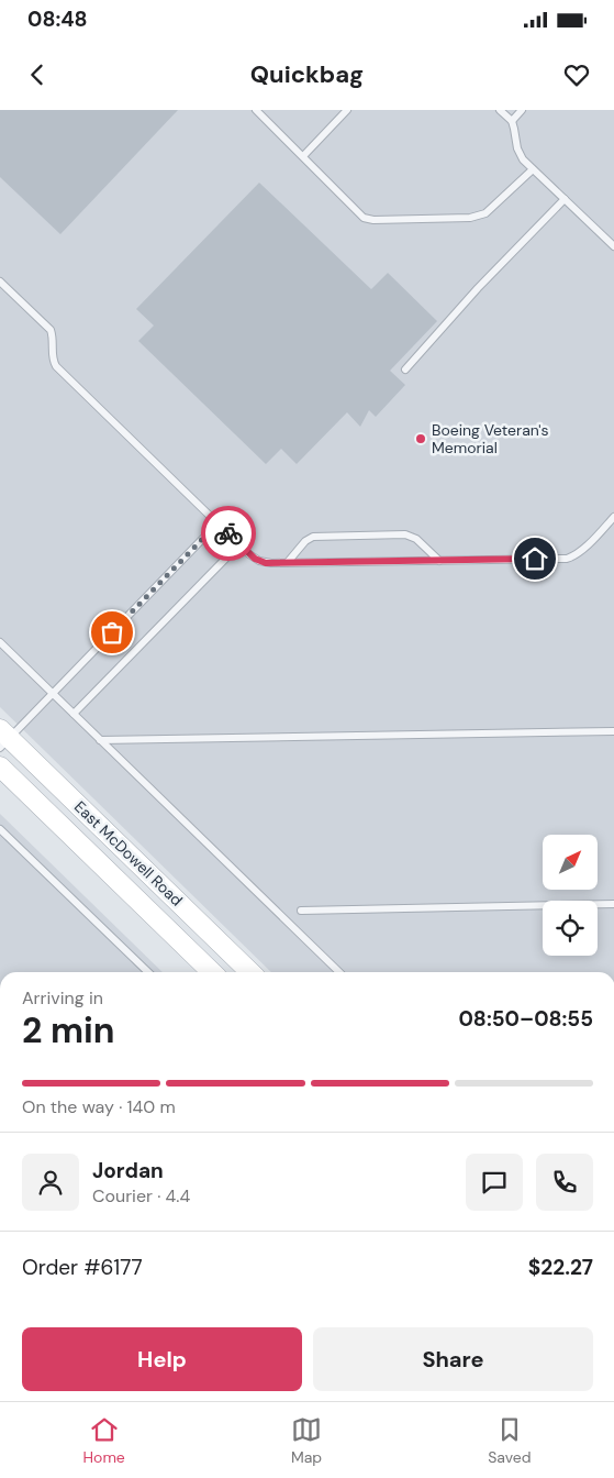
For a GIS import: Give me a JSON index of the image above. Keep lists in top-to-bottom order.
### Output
{
  "streets": {
    "main road": ["East McDowell Road"]
  },
  "places": ["Boeing Veteran's Memorial"],
  "north": "top right",
  "page": {
    "status": "08:48",
    "header": "Quickbag",
    "heading": ["2 min", "Arriving in", "08:50–08:55"],
    "panel": [
      "Jordan",
      "Courier · 4.4",
      "Order #6177",
      "$22.27"
    ],
    "bar": "On the way · 140 m",
    "buttons": ["Help", "Share"],
    "tabs": ["Home", "Map", "Saved"]
  }
}
